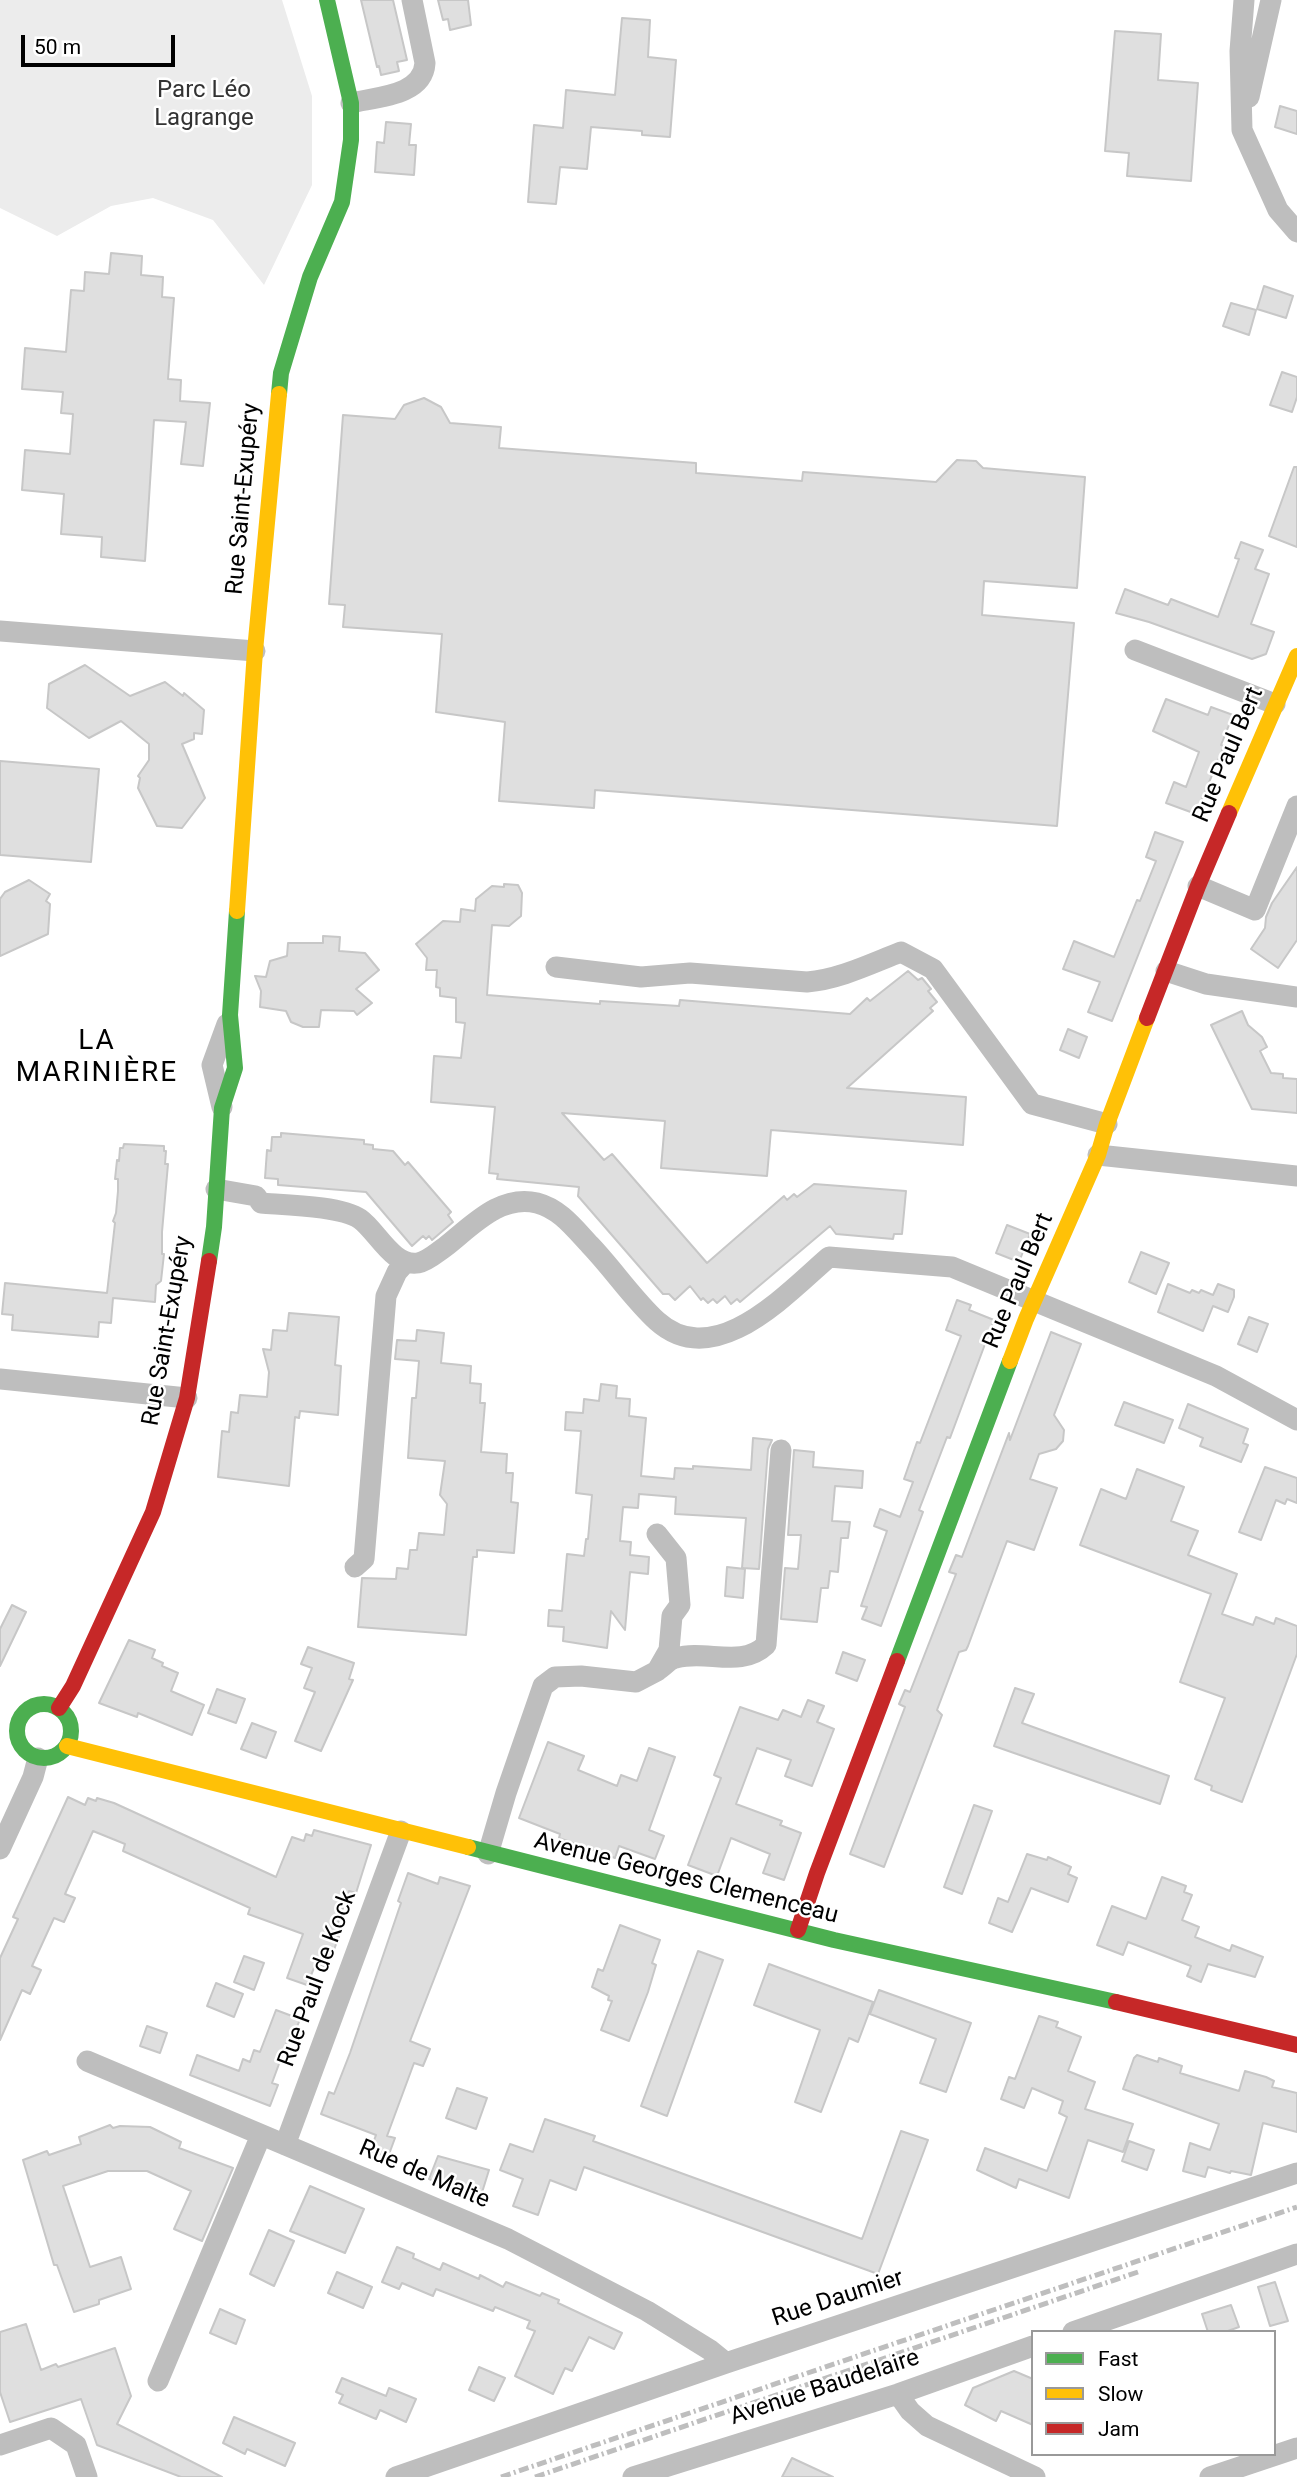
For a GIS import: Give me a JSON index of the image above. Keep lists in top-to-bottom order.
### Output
{
  "streets": {
    "street": [
      "Rue Saint-Exupéry",
      "Rue Paul Bert",
      "Avenue Georges Clemenceau",
      "Rue Paul de Kock",
      "Rue de Malte",
      "Rue Daumier",
      "Avenue Baudelaire"
    ]
  },
  "crossings": [
    ["Rue Saint-Exupéry", "Avenue Georges Clemenceau"],
    ["Rue Paul Bert", "Avenue Georges Clemenceau"],
    ["Avenue Georges Clemenceau", "Rue Paul de Kock"],
    ["Rue Paul de Kock", "Rue de Malte"],
    ["Rue de Malte", "Rue Daumier"]
  ],
  "districts": ["LA MARINIÈRE"],
  "parks": ["Parc Léo Lagrange"],
  "legend": ["Fast", "Slow", "Jam"],
  "scale_bar": "50 m"
}
